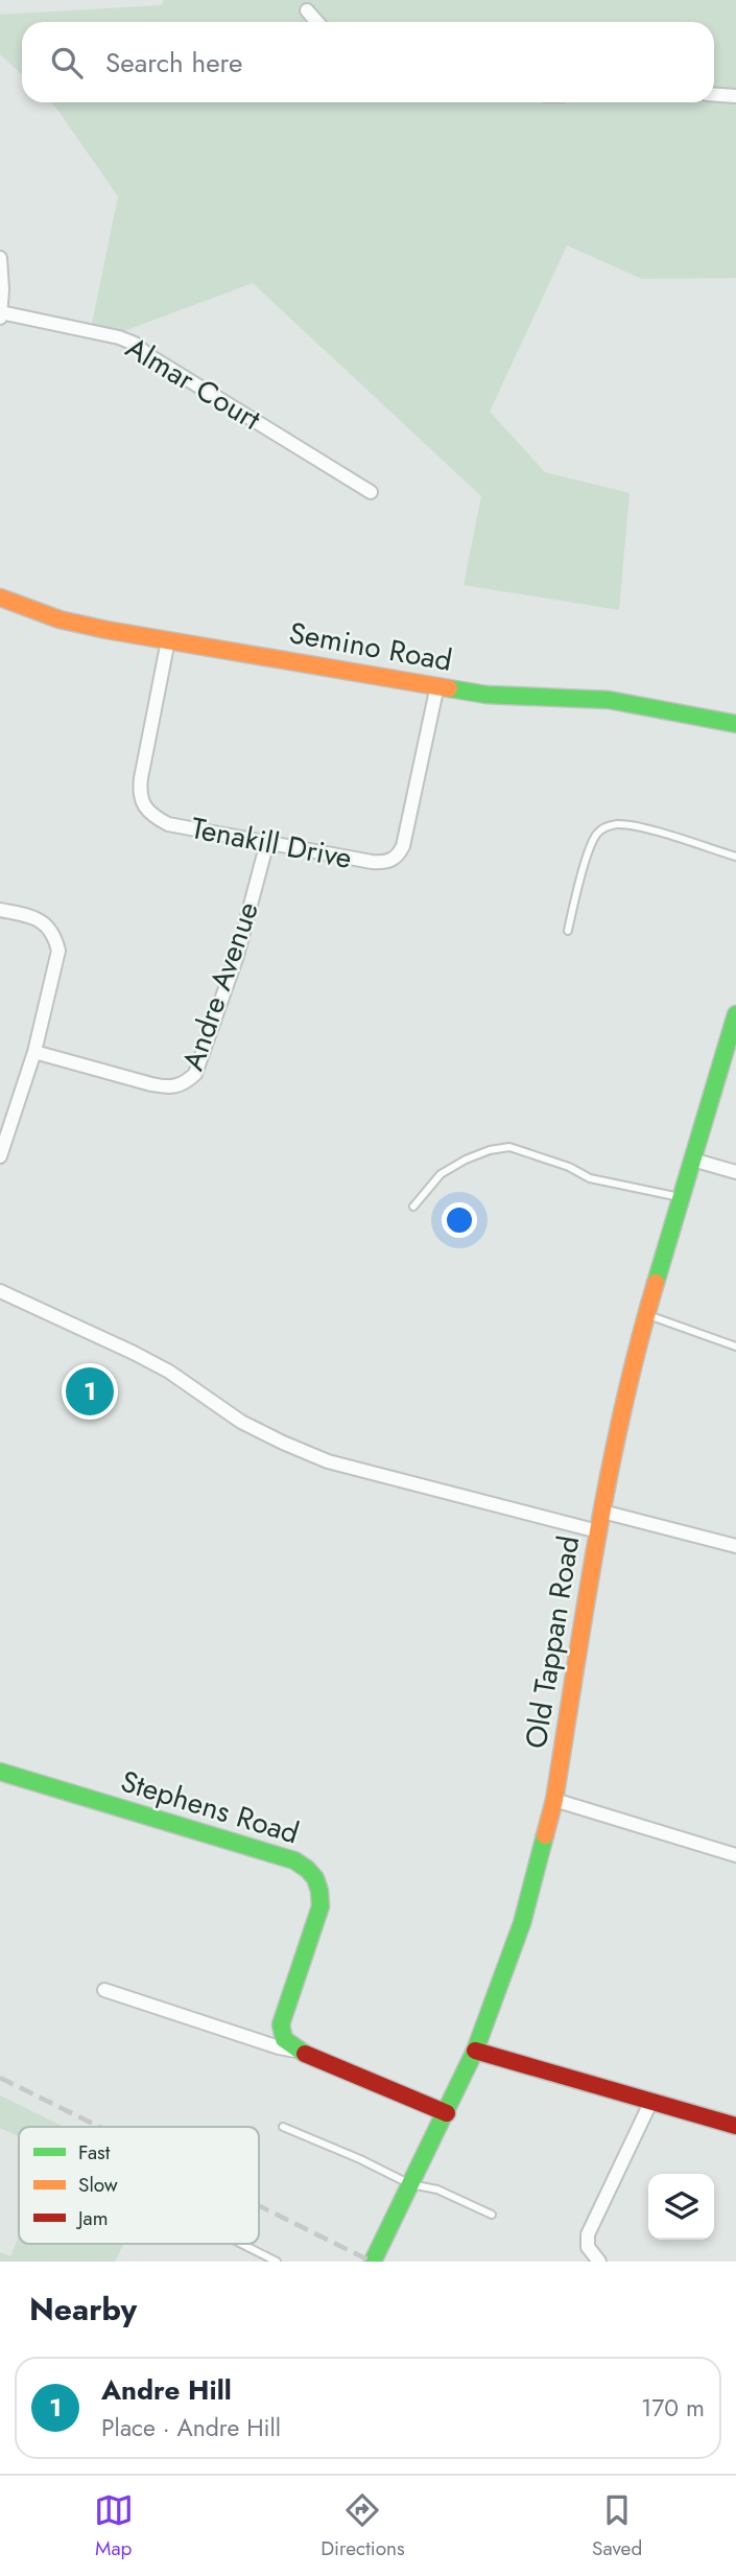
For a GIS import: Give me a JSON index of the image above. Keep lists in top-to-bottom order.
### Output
{
  "streets": {
    "street": [
      "Almar Court",
      "Semino Road",
      "Tenakill Drive",
      "Andre Avenue",
      "Old Tappan Road",
      "Stephens Road"
    ]
  },
  "crossings": [
    ["Semino Road", "Tenakill Drive"],
    ["Tenakill Drive", "Andre Avenue"]
  ],
  "legend": ["Fast", "Slow", "Jam"],
  "page": {
    "search": "Search here",
    "pins": "1",
    "heading": "Nearby",
    "list": [
      {
        "mark": "1",
        "name": "Andre Hill",
        "note": "Place · Andre Hill",
        "value": "170 m"
      }
    ],
    "nav": ["Map", "Directions", "Saved"]
  }
}
